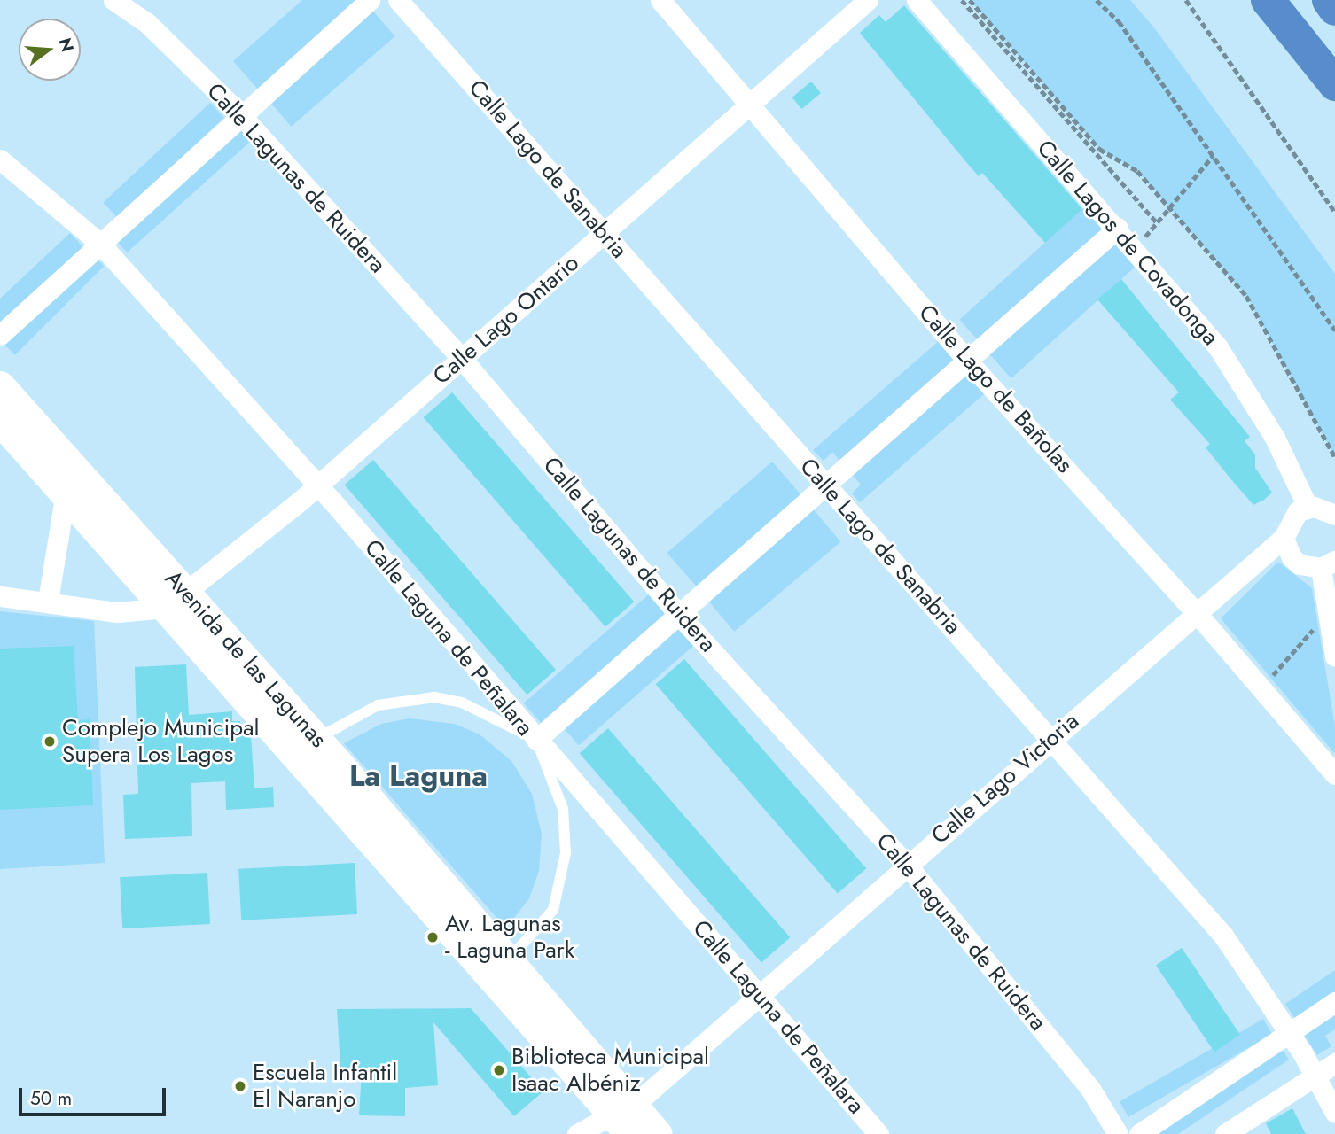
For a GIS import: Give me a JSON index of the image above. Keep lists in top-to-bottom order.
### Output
{
  "streets": {
    "main road": ["Avenida de las Lagunas"],
    "street": [
      "Calle Lago de Sanabria",
      "Calle Lagunas de Ruidera",
      "Calle Lagos de Covadonga",
      "Calle Lago Ontario",
      "Calle Lago de Bañolas",
      "Calle Laguna de Peñalara",
      "Calle Lago Victoria"
    ]
  },
  "crossings": [
    ["Calle Lago de Sanabria", "Calle Lago Ontario"],
    ["Calle Lago de Sanabria", "Calle Lago Victoria"],
    ["Calle Lagunas de Ruidera", "Calle Lago Ontario"],
    ["Calle Lagunas de Ruidera", "Calle Lago Victoria"],
    ["Calle Lagos de Covadonga", "Calle Lago Victoria"],
    ["Calle Lago Ontario", "Calle Lago de Bañolas"],
    ["Calle Lago Ontario", "Calle Laguna de Peñalara"],
    ["Calle Lago Ontario", "Avenida de las Lagunas"],
    ["Calle Lago de Bañolas", "Calle Lago Victoria"],
    ["Calle Laguna de Peñalara", "Calle Lago Victoria"],
    ["Avenida de las Lagunas", "Calle Lago Victoria"]
  ],
  "districts": ["La Laguna"],
  "places": [
    "Complejo Municipal Supera Los Lagos",
    "Av. Lagunas - Laguna Park",
    "Biblioteca Municipal Isaac Albéniz",
    "Escuela Infantil El Naranjo"
  ],
  "scale_bar": "50 m",
  "north": "right"
}
